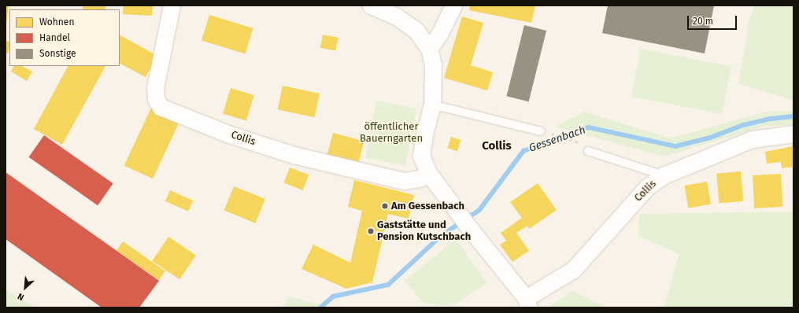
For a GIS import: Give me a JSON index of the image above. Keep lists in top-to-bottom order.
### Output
{
  "streets": {
    "street": ["Collis"]
  },
  "districts": ["Collis"],
  "water": ["Gessenbach"],
  "parks": ["öffentlicher Bauerngarten"],
  "places": ["Am Gessenbach", "Gaststätte und Pension Kutschbach"],
  "legend": ["Wohnen", "Handel", "Sonstige"],
  "scale_bar": "20 m",
  "north": "bottom left"
}
